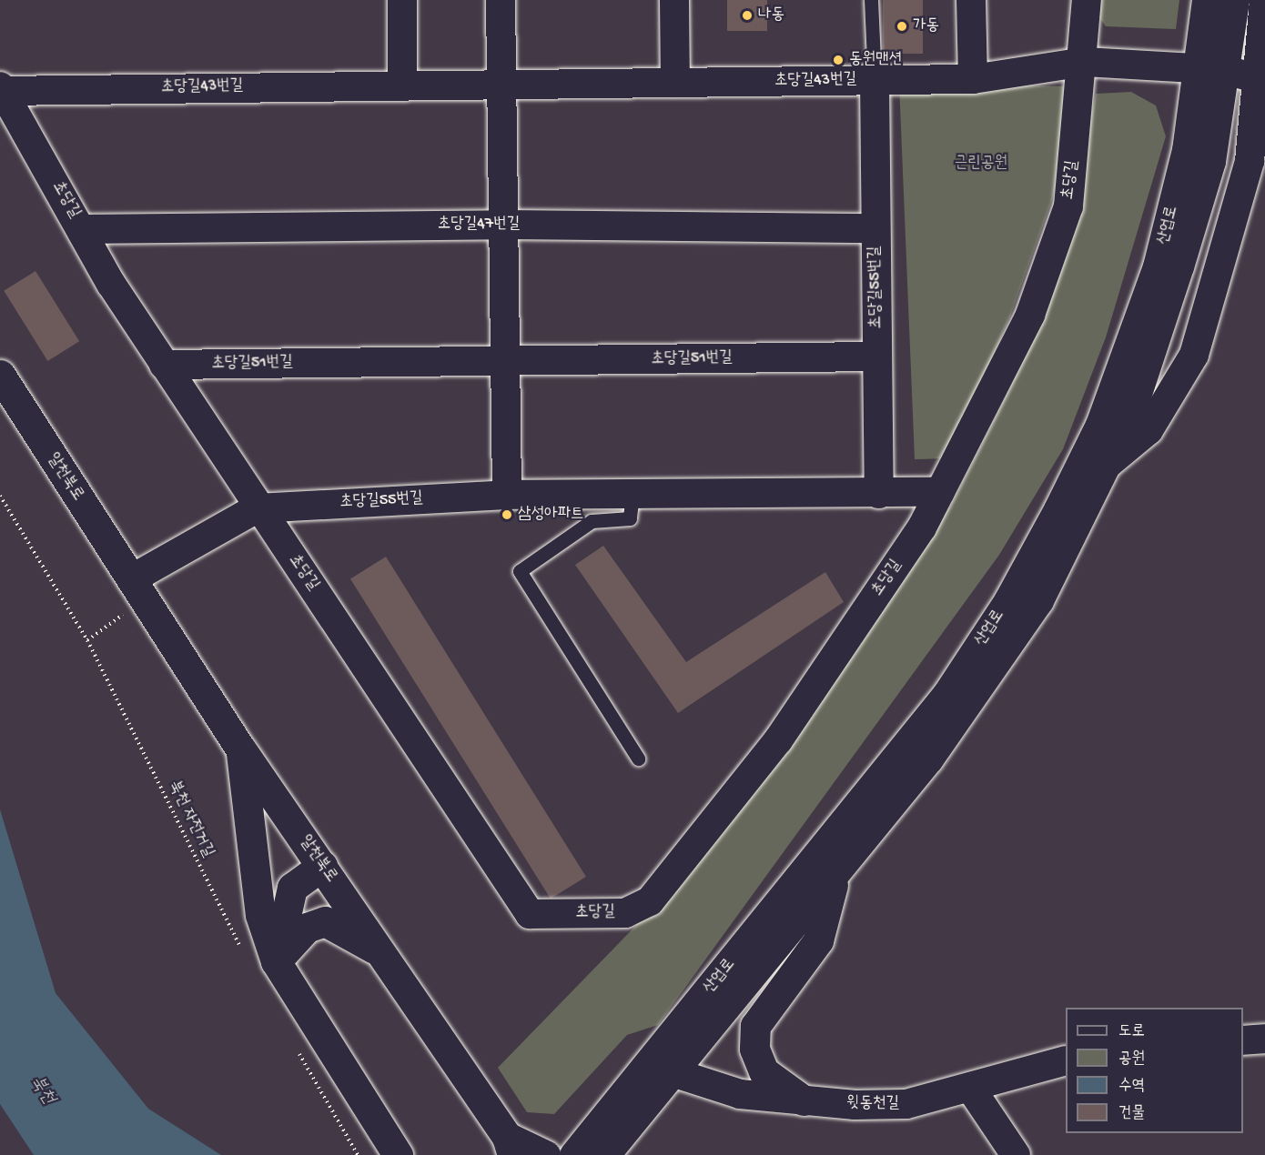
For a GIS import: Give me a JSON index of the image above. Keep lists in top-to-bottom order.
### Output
{
  "streets": {
    "street": [
      "초당길43번길",
      "초당길",
      "초당길47번길",
      "산업로",
      "초당길55번길",
      "초당길51번길",
      "알천북로",
      "윗동천길"
    ],
    "path": ["북천 자전거길"]
  },
  "crossings": [
    ["초당길43번길", "초당길"],
    ["초당길43번길", "산업로"],
    ["초당길43번길", "초당길55번길"],
    ["초당길", "초당길47번길"],
    ["초당길", "초당길55번길"],
    ["초당길", "초당길51번길"],
    ["초당길47번길", "초당길55번길"],
    ["산업로", "윗동천길"],
    ["초당길55번길", "초당길51번길"]
  ],
  "water": ["북천"],
  "parks": ["근린공원"],
  "places": [
    "나동",
    "가동",
    "동원맨션",
    "삼성아파트"
  ],
  "legend": [
    "도로",
    "공원",
    "수역",
    "건물"
  ]
}
